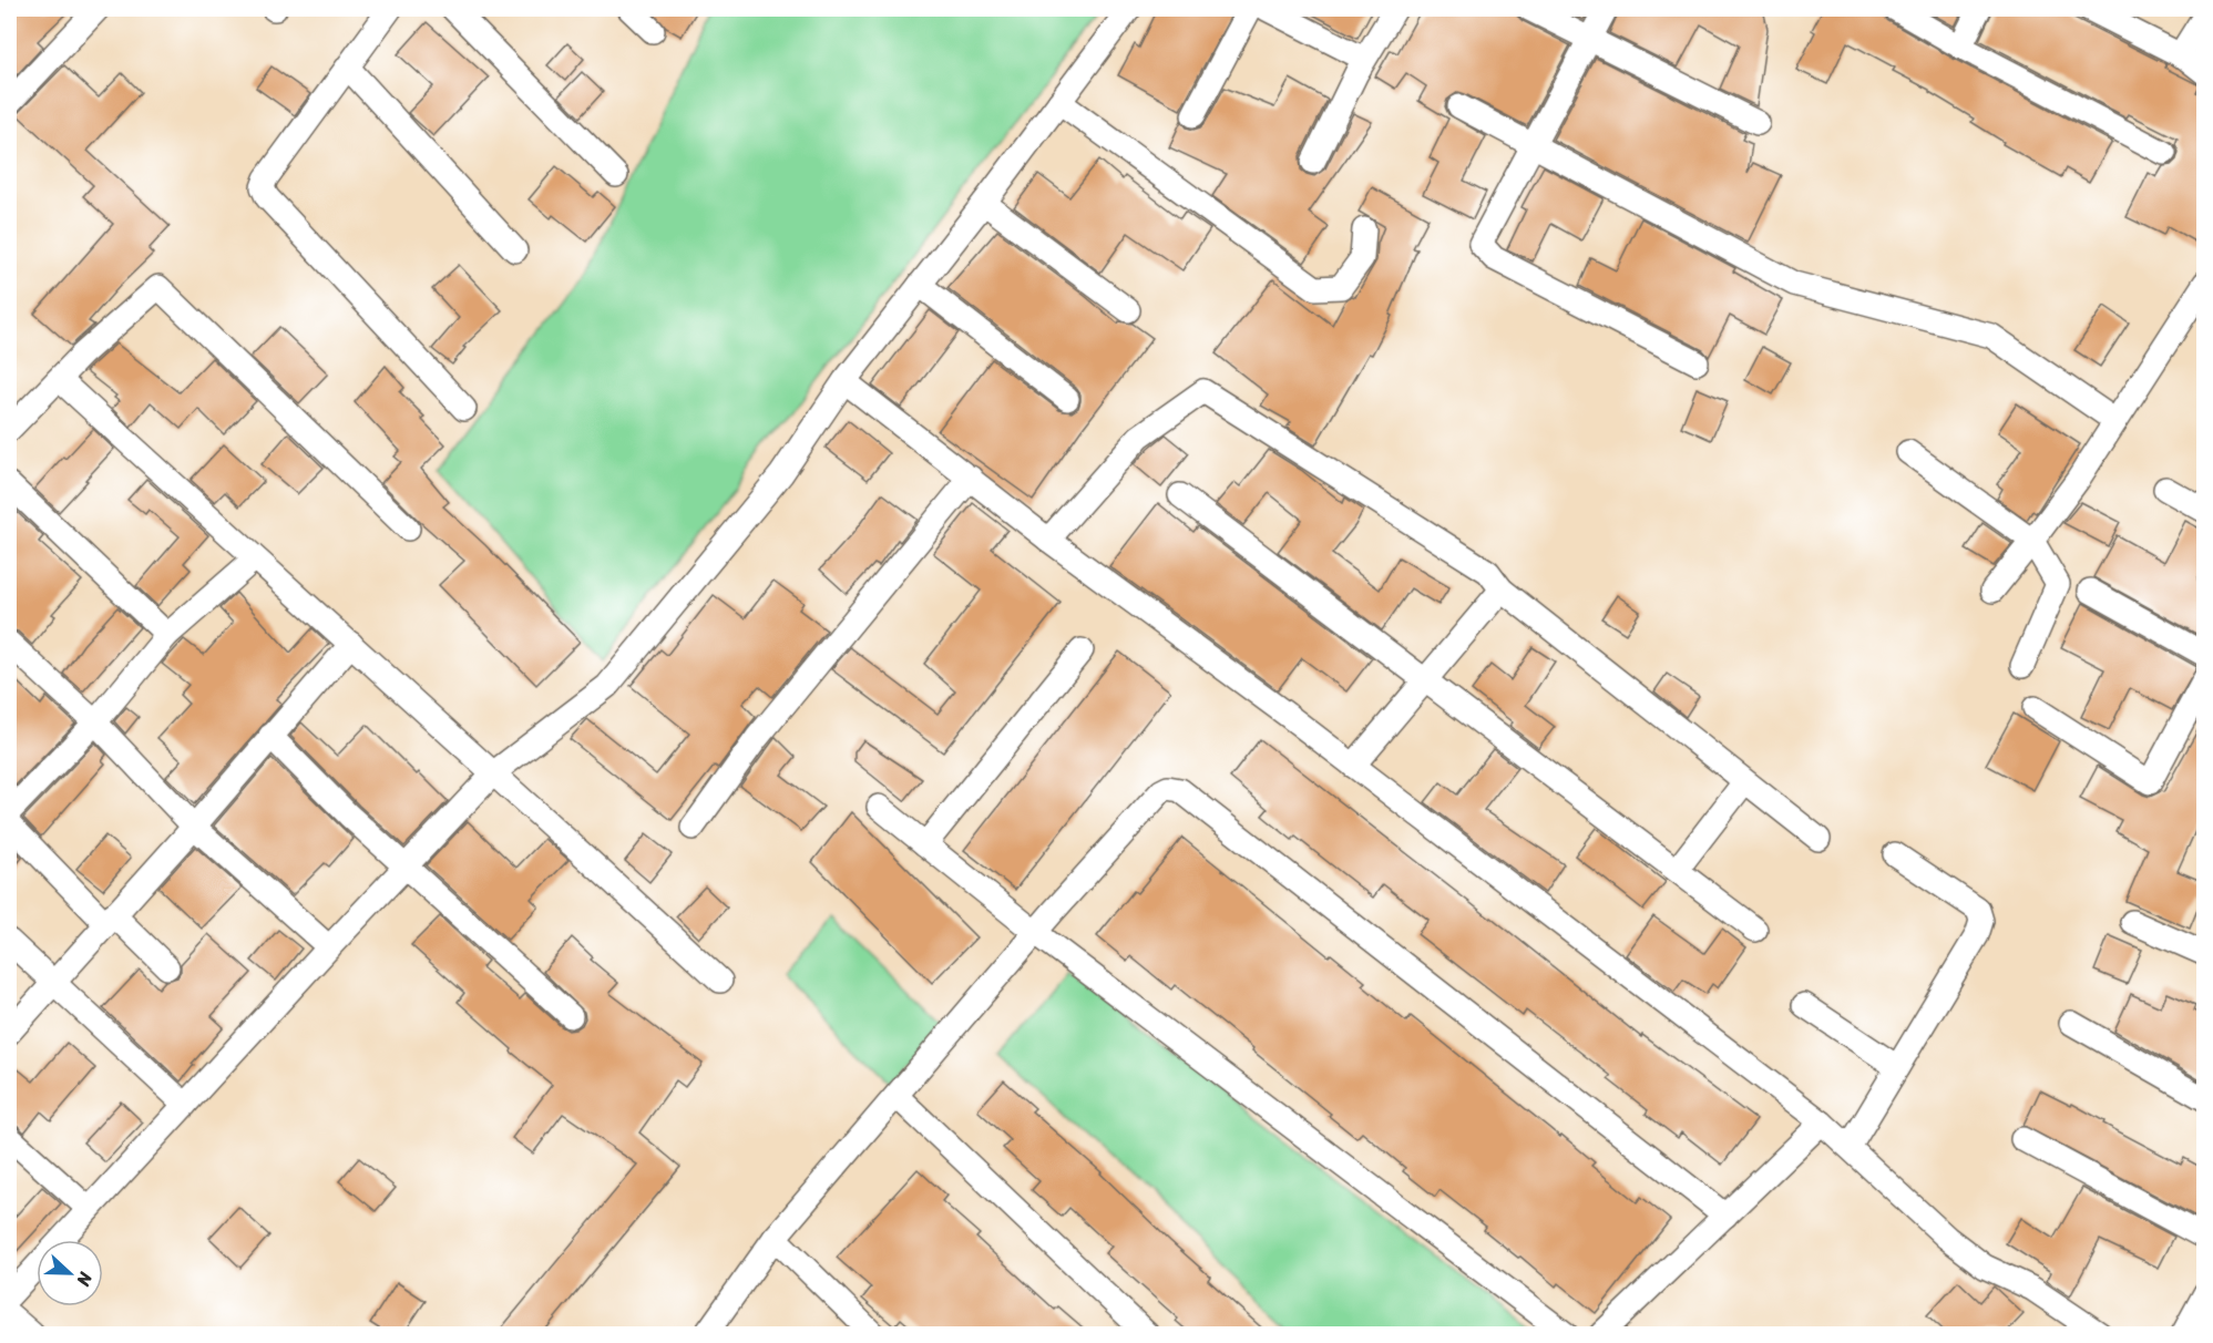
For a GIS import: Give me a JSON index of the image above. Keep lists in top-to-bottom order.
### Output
{
  "north": "right"
}
